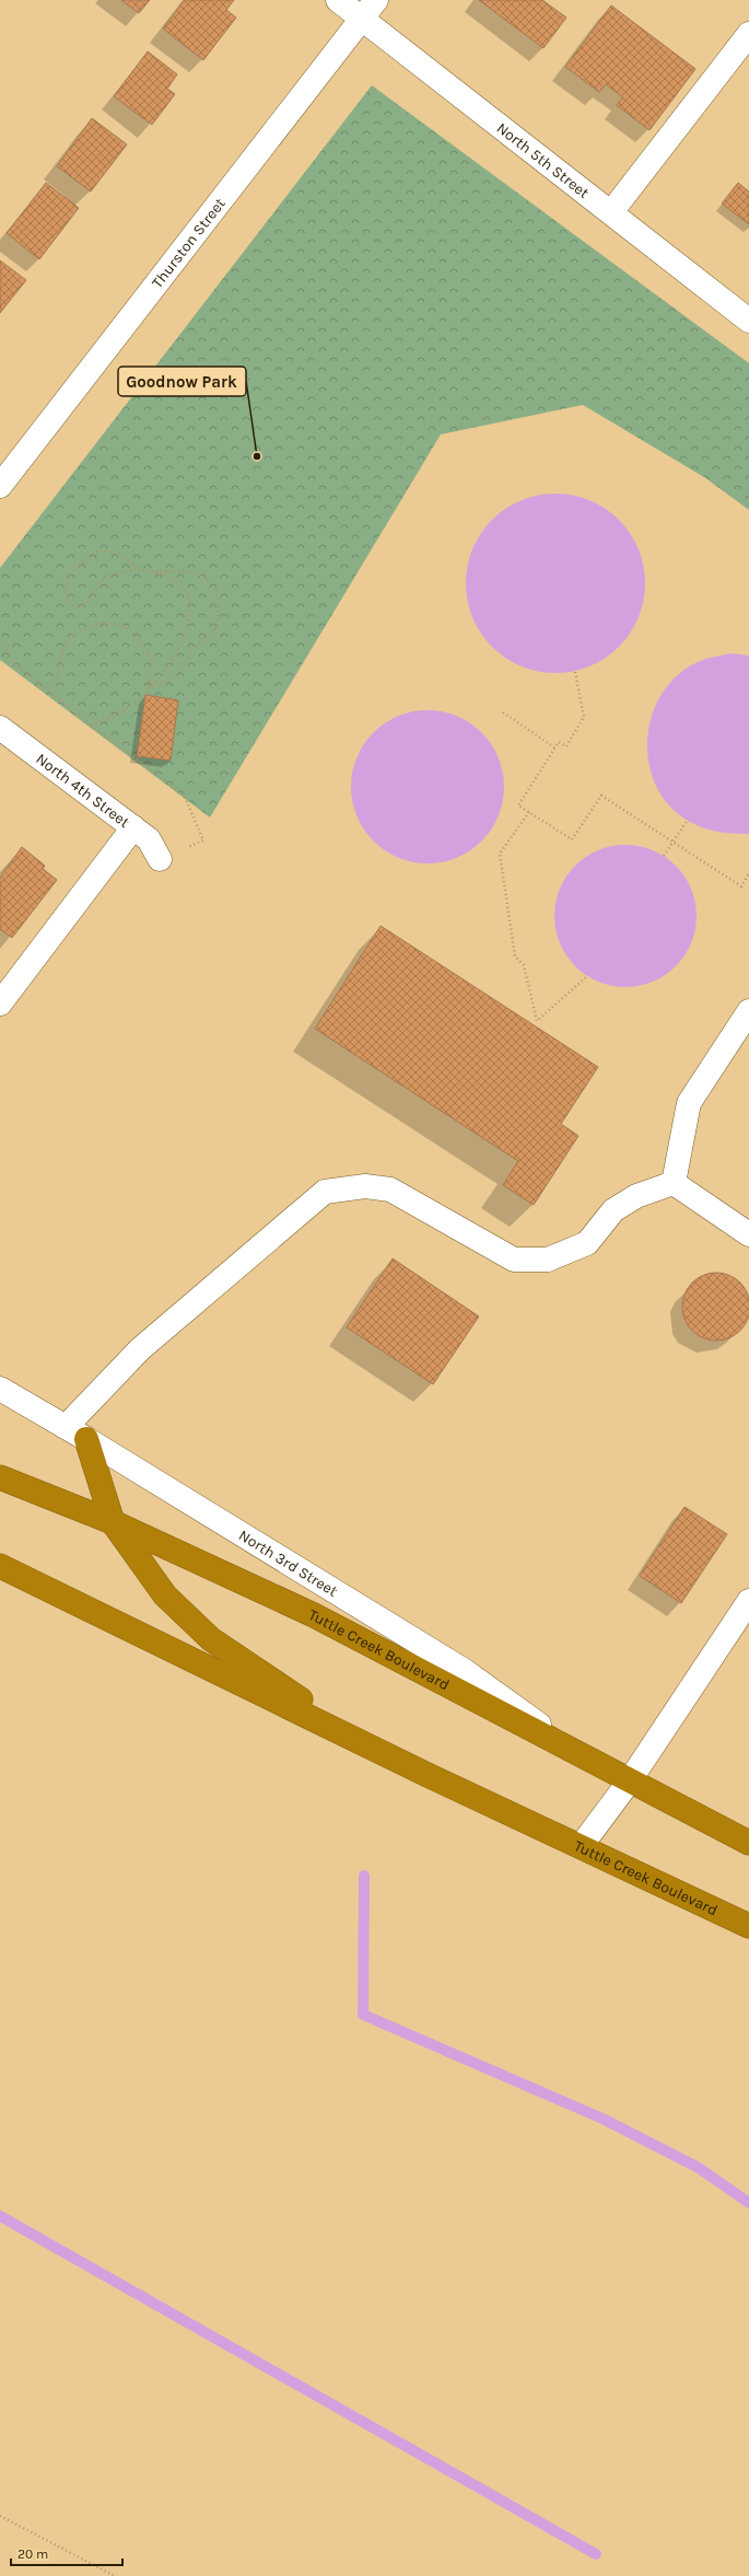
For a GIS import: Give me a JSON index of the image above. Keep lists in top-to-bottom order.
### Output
{
  "streets": {
    "highway": ["Tuttle Creek Boulevard"],
    "street": [
      "North 5th Street",
      "Thurston Street",
      "North 4th Street",
      "North 3rd Street"
    ]
  },
  "crossings": [
    ["North 5th Street", "Thurston Street"],
    ["North 3rd Street", "Tuttle Creek Boulevard"]
  ],
  "places": ["Goodnow Park"],
  "scale_bar": "20 m"
}
